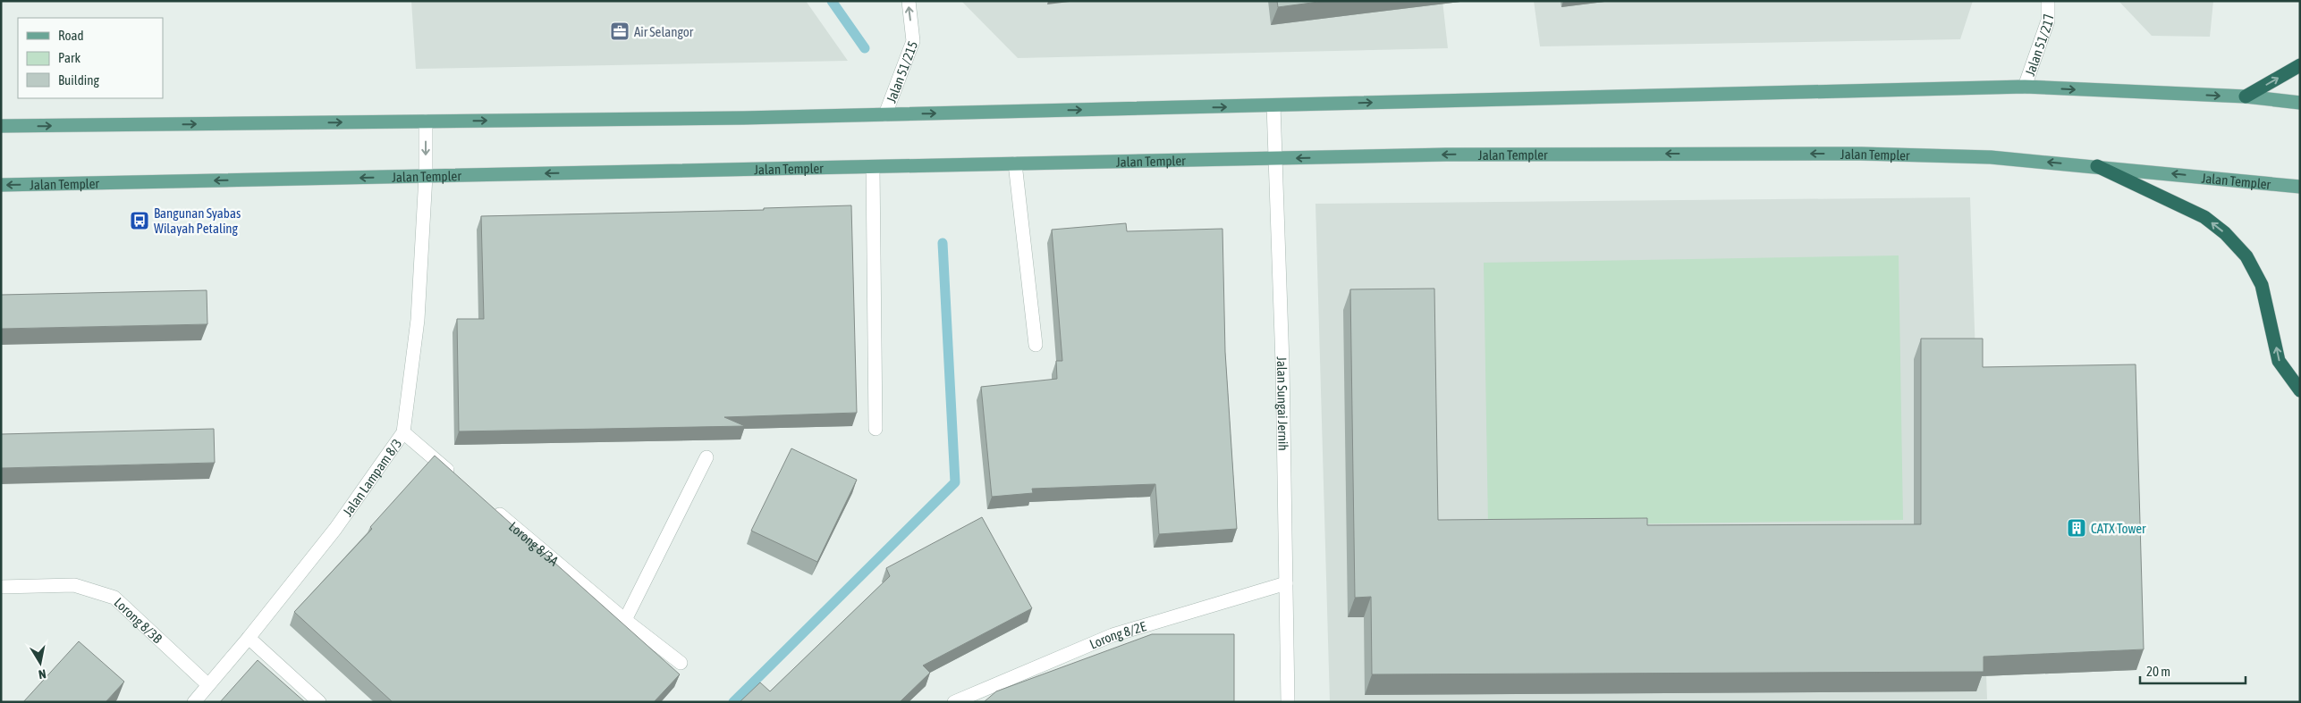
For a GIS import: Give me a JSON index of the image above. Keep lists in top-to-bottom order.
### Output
{
  "streets": {
    "main road": ["Jalan Templer"],
    "street": [
      "Jalan 51/217",
      "Jalan 51/215",
      "Jalan Sungai Jernih",
      "Jalan Lampam 8/3",
      "Lorong 8/3A",
      "Lorong 8/3B",
      "Lorong 8/2E"
    ]
  },
  "crossings": [
    ["Jalan Templer", "Jalan Sungai Jernih"],
    ["Jalan Templer", "Jalan Lampam 8/3"],
    ["Jalan Sungai Jernih", "Lorong 8/2E"],
    ["Jalan Lampam 8/3", "Lorong 8/3B"]
  ],
  "one_way": ["Jalan 51/215"],
  "places": {
    "office": ["Air Selangor"],
    "bus stop": ["Bangunan Syabas Wilayah Petaling"],
    "building": ["CATX Tower"]
  },
  "legend": ["Road", "Park", "Building"],
  "scale_bar": "20 m",
  "north": "bottom"
}
